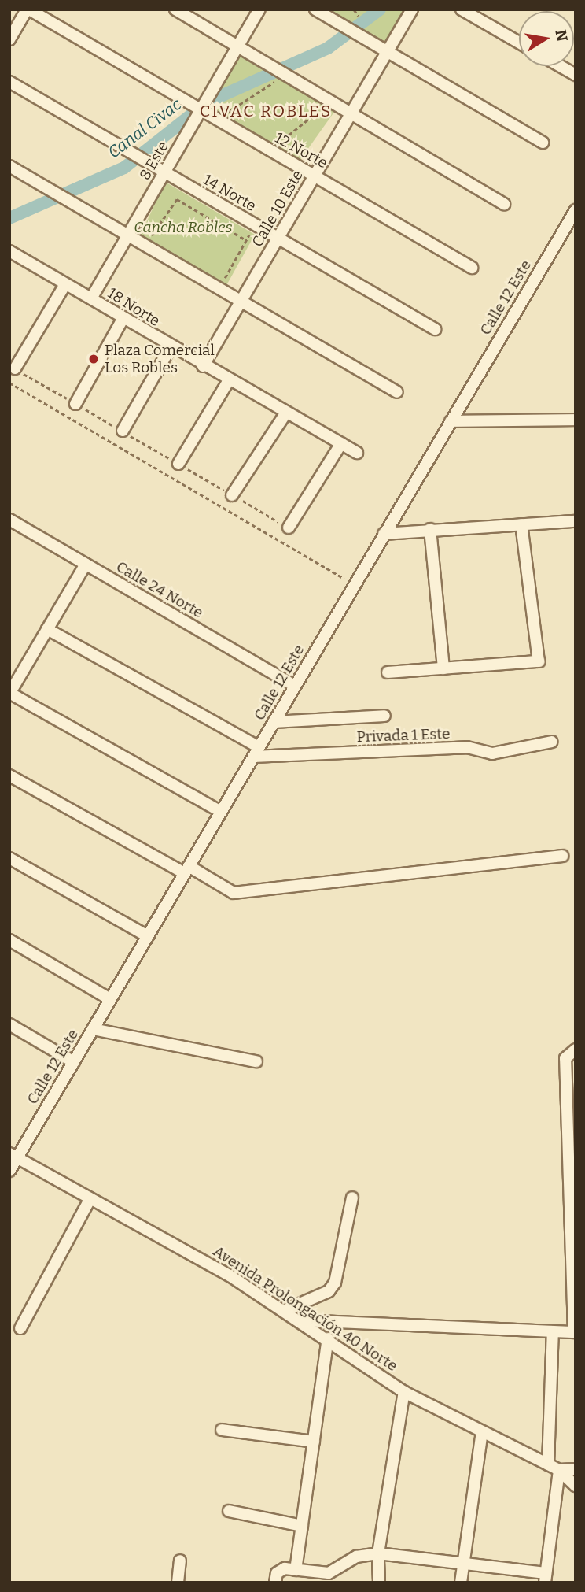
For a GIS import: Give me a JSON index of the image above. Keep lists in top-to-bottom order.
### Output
{
  "streets": {
    "street": [
      "12 Norte",
      "8 Este",
      "14 Norte",
      "Calle 10 Este",
      "Calle 12 Este",
      "18 Norte",
      "Calle 24 Norte",
      "Privada 1 Este",
      "Avenida Prolongación 40 Norte"
    ]
  },
  "crossings": [
    ["12 Norte", "8 Este"],
    ["12 Norte", "Calle 10 Este"],
    ["8 Este", "14 Norte"],
    ["8 Este", "18 Norte"],
    ["14 Norte", "Calle 10 Este"],
    ["Calle 10 Este", "18 Norte"],
    ["Calle 12 Este", "Calle 24 Norte"],
    ["Calle 12 Este", "Privada 1 Este"],
    ["Calle 12 Este", "Avenida Prolongación 40 Norte"]
  ],
  "districts": ["CIVAC ROBLES"],
  "water": ["Canal Civac"],
  "parks": ["Cancha Robles"],
  "places": ["Plaza Comercial Los Robles"],
  "north": "right"
}
